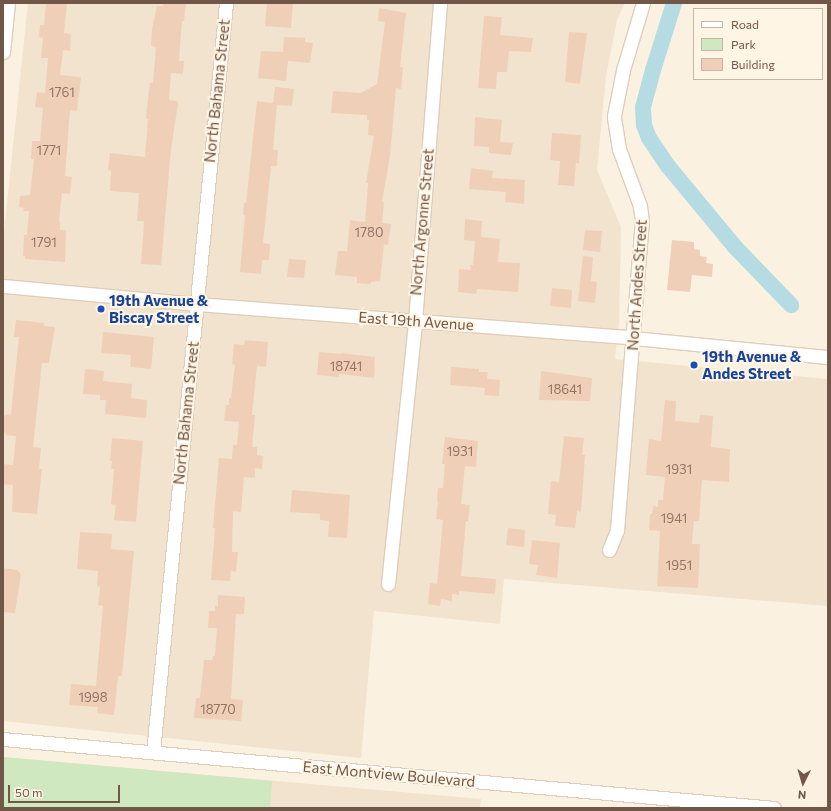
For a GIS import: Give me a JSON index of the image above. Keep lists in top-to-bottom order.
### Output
{
  "streets": {
    "street": [
      "North Bahama Street",
      "North Argonne Street",
      "North Andes Street",
      "East 19th Avenue",
      "East Montview Boulevard"
    ]
  },
  "crossings": [
    ["North Bahama Street", "East 19th Avenue"],
    ["North Bahama Street", "East Montview Boulevard"],
    ["North Argonne Street", "East 19th Avenue"],
    ["North Andes Street", "East 19th Avenue"]
  ],
  "places": ["19th Avenue & Biscay Street", "19th Avenue & Andes Street"],
  "house_numbers": [
    "1761",
    "1771",
    "1780",
    "1791",
    "18741",
    "18641",
    "1931",
    "1931",
    "1941",
    "1951",
    "1998",
    "18770"
  ],
  "legend": ["Road", "Park", "Building"],
  "scale_bar": "50 m",
  "north": "bottom"
}
